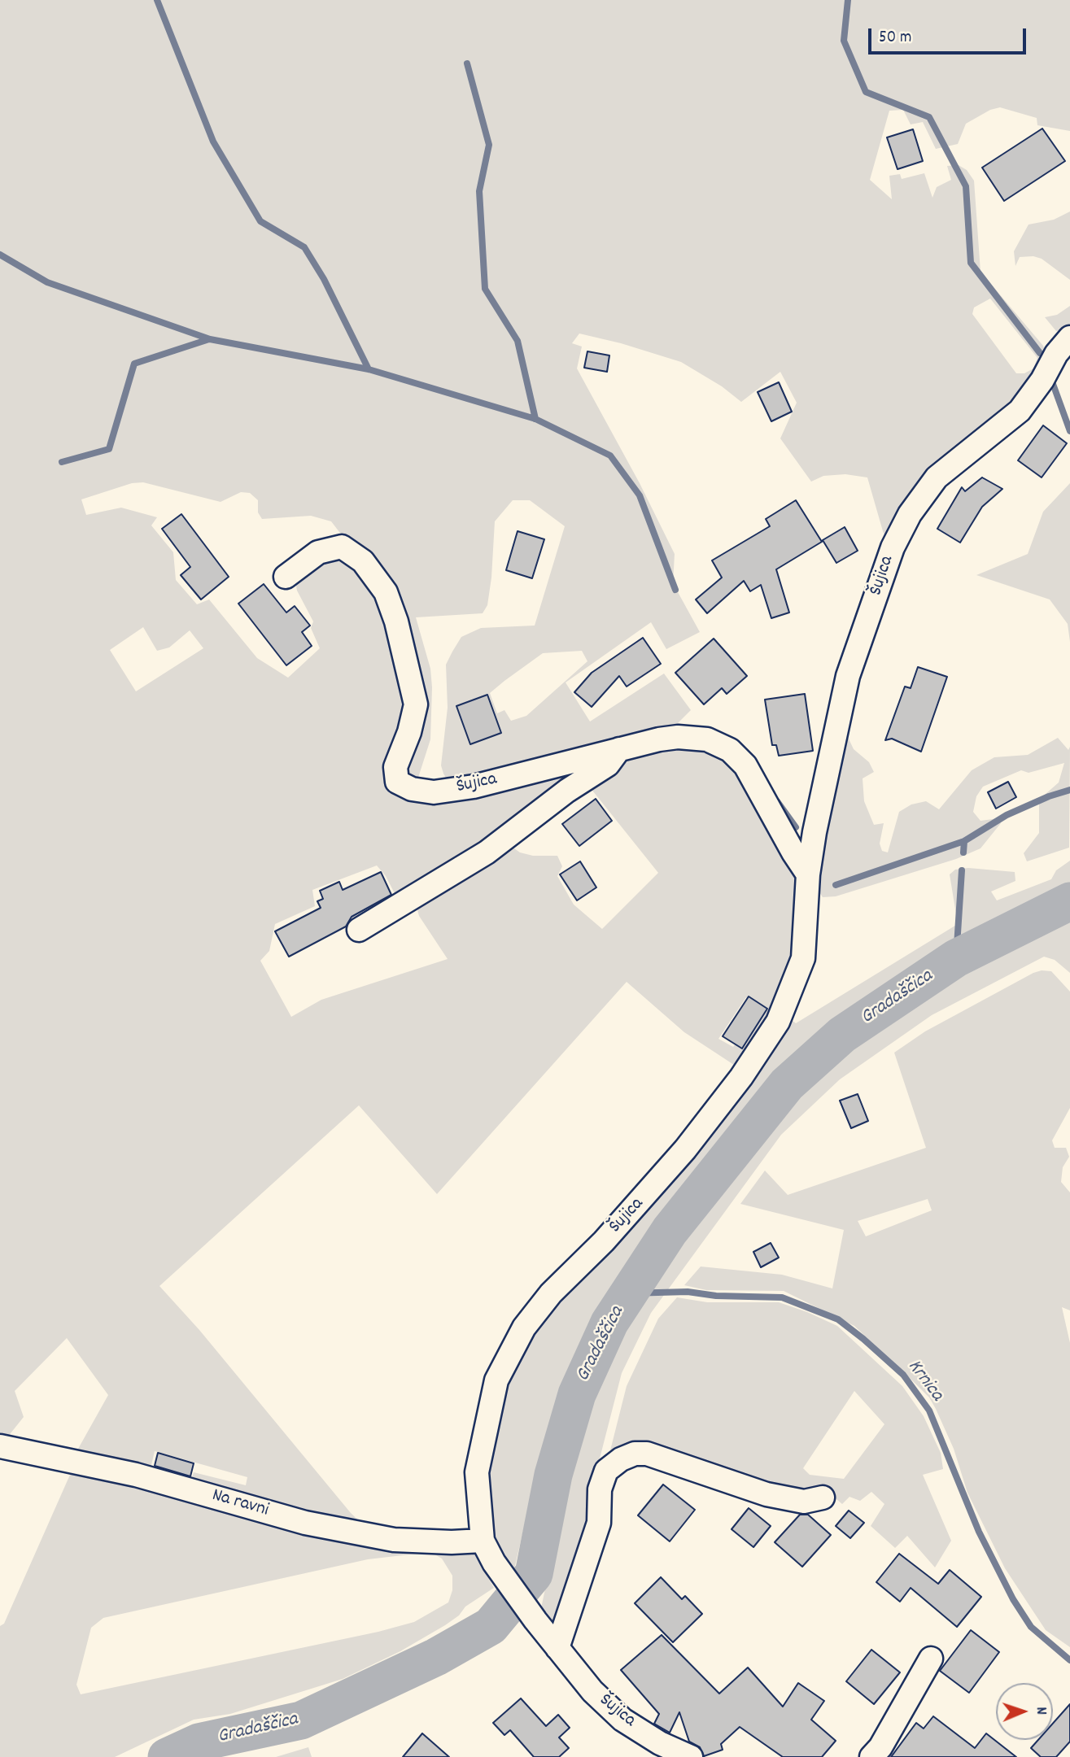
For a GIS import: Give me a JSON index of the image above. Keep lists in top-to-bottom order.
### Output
{
  "streets": {
    "street": ["Šujica", "Na ravni"]
  },
  "crossings": [
    ["Šujica", "Na ravni"]
  ],
  "water": ["Gradaščica", "Krnica"],
  "scale_bar": "50 m",
  "north": "right"
}
